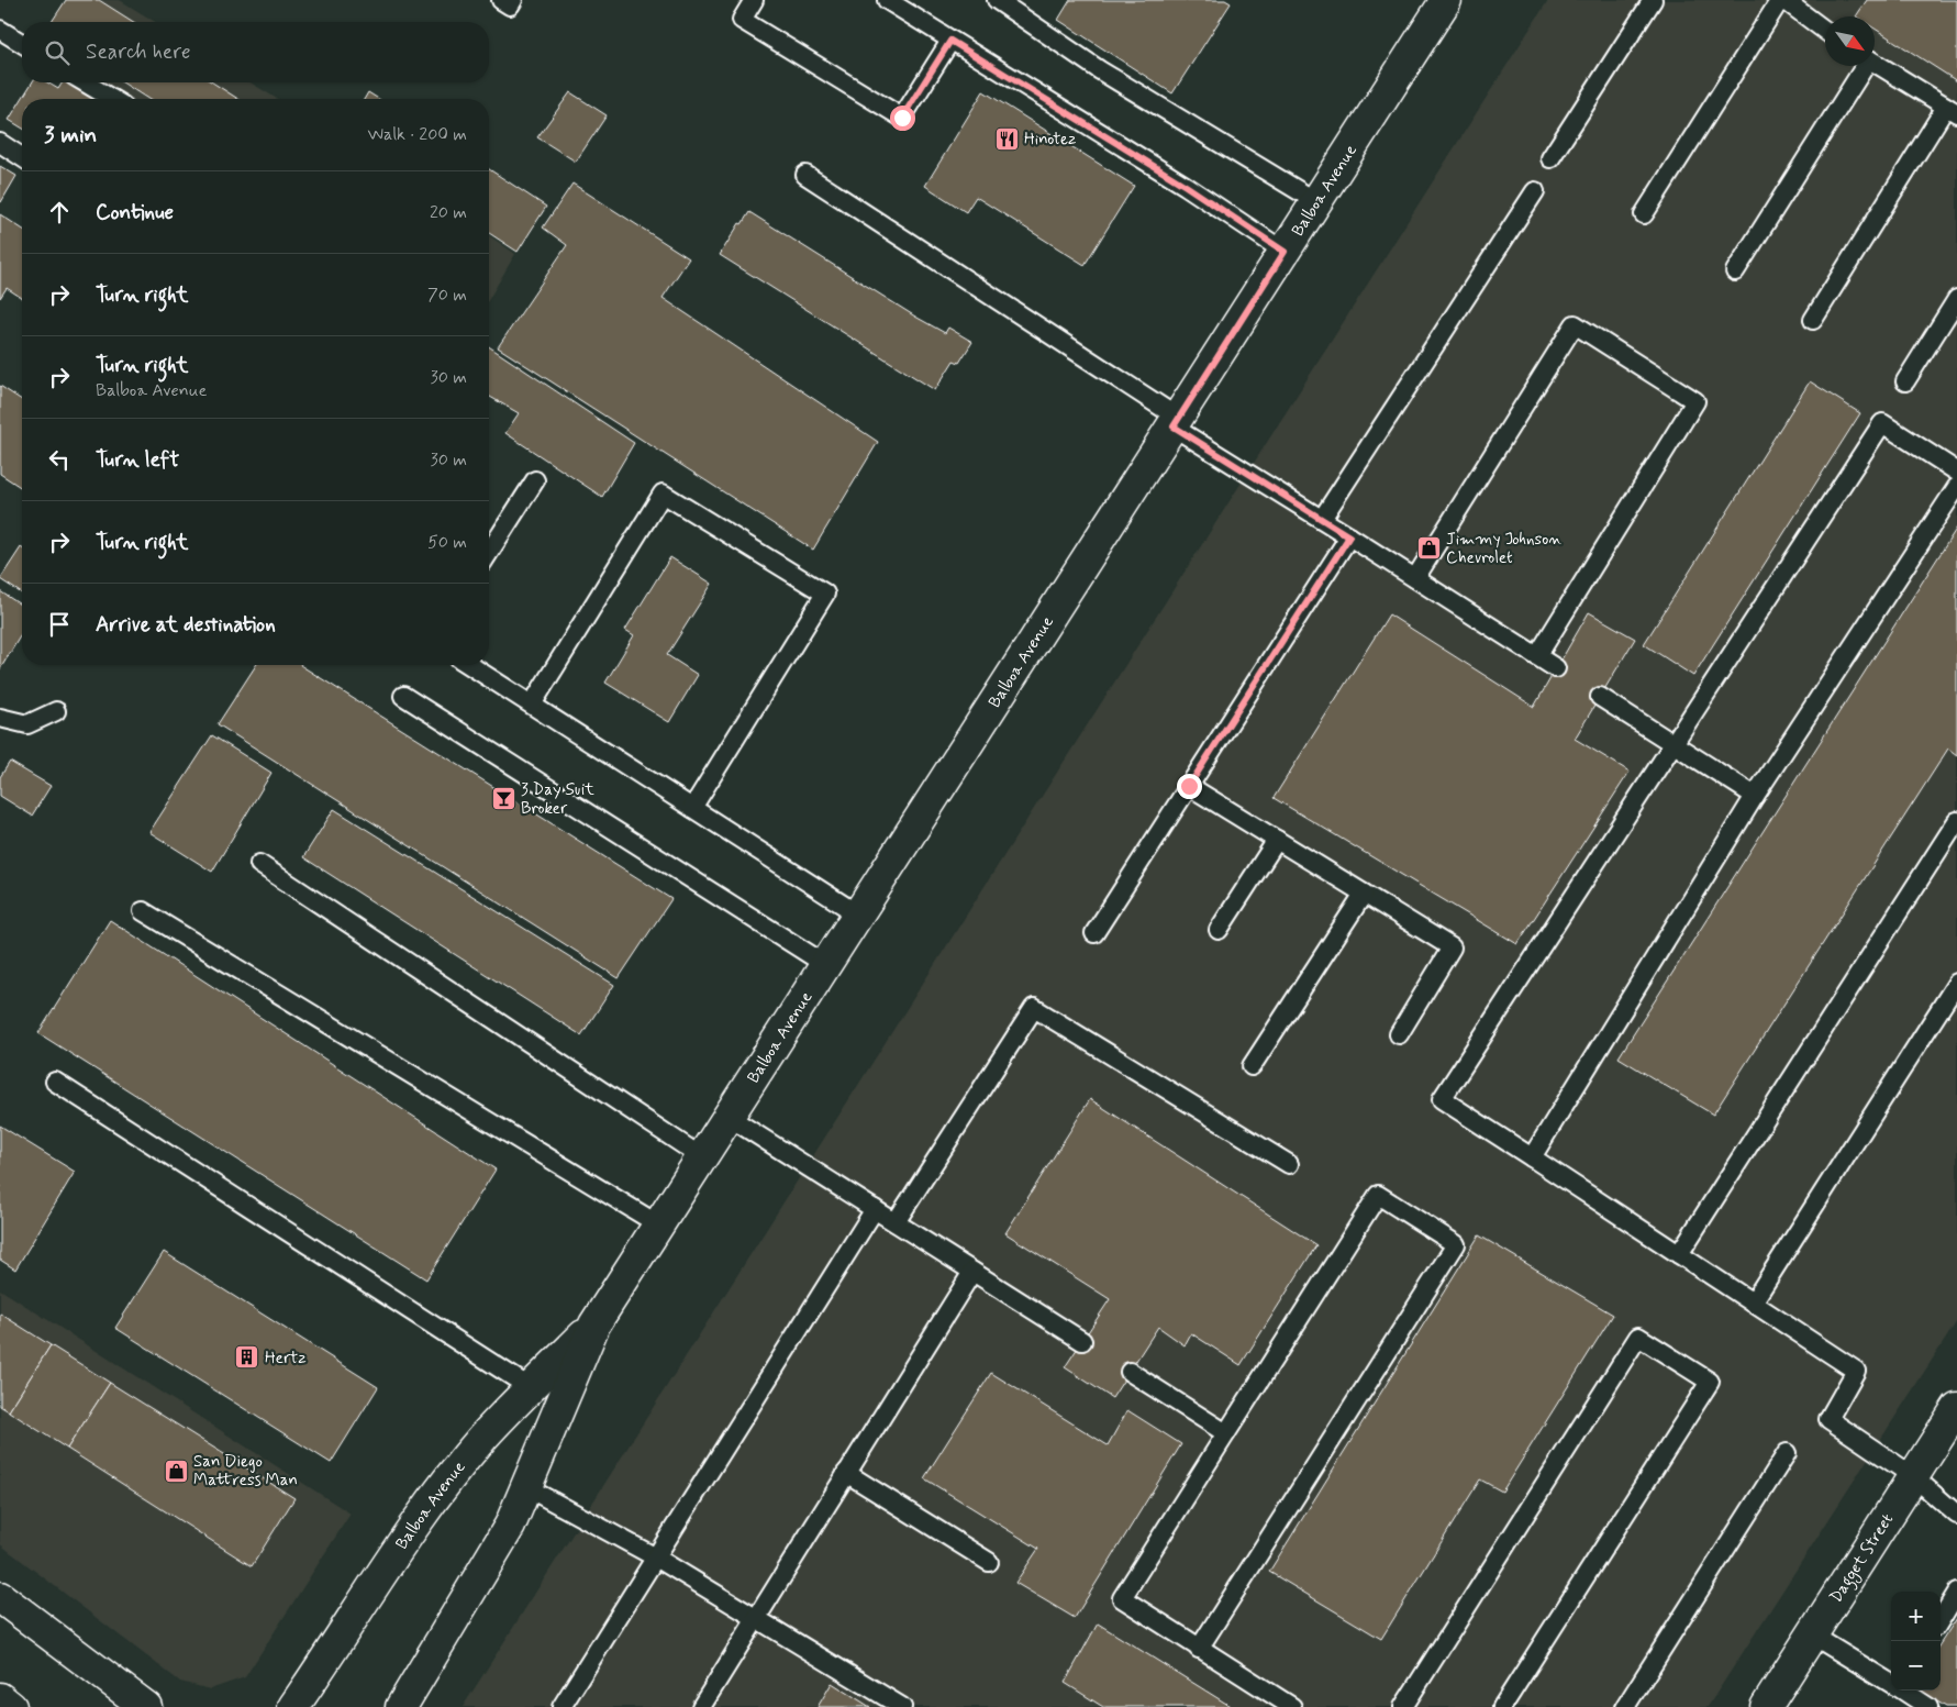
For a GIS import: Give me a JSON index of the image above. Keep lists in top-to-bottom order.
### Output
{
  "streets": {
    "main road": ["Balboa Avenue", "Dagget Street"]
  },
  "places": {
    "restaurant": ["Hinotez"],
    "shop": ["Jimmy Johnson Chevrolet", "San Diego Mattress Man"],
    "bar": ["3 Day Suit Broker"],
    "building": ["Hertz"]
  },
  "north": "bottom right",
  "page": {
    "search": "Search here",
    "heading": ["3 min", "Walk · 200 m"],
    "list": [
      ["Continue", "20 m"],
      ["Turn right", "70 m"],
      ["Turn right", "Balboa Avenue", "30 m"],
      ["Turn left", "30 m"],
      ["Turn right", "50 m"],
      "Arrive at destination"
    ],
    "map_buttons": ["+", "−"]
  }
}
